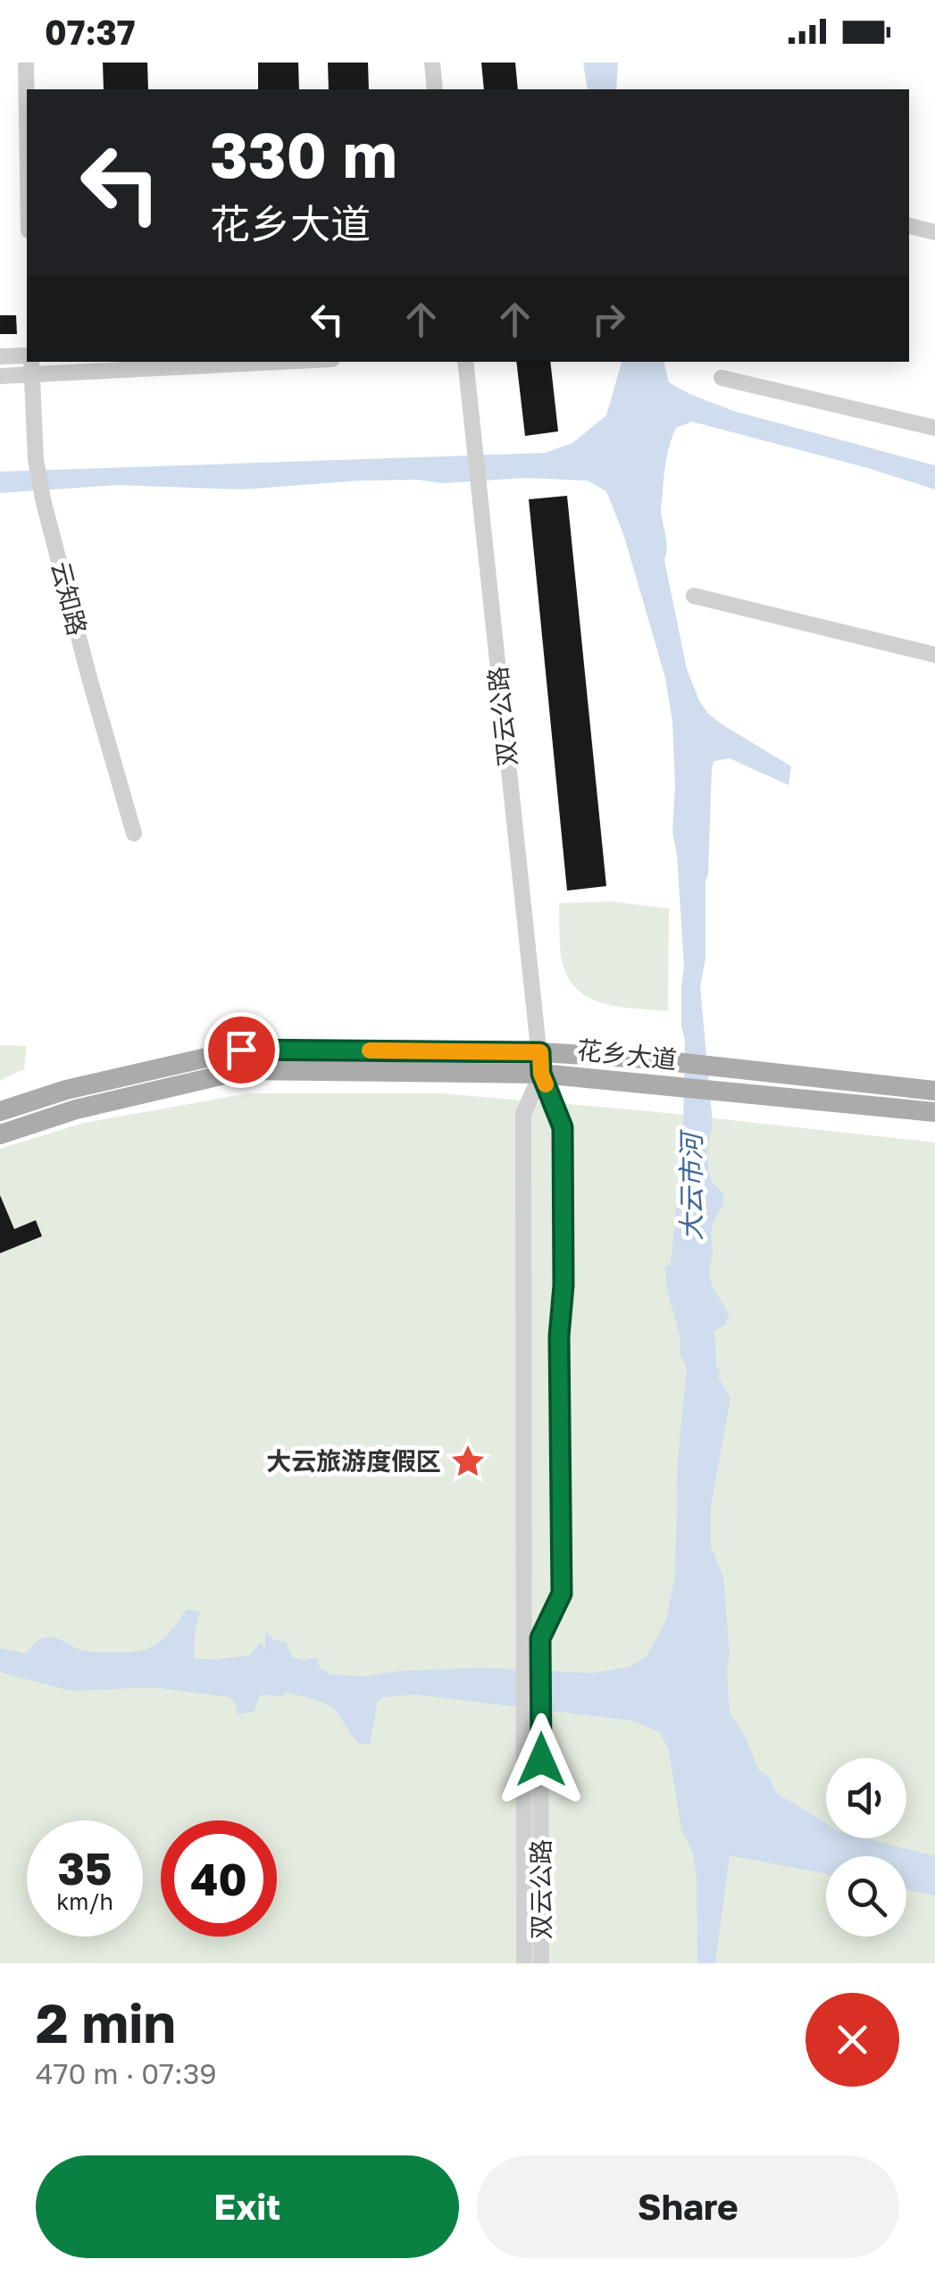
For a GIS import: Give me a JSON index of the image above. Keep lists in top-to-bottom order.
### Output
{
  "streets": {
    "main road": ["花乡大道"],
    "street": ["云知路", "双云公路"]
  },
  "crossings": [
    ["双云公路", "花乡大道"]
  ],
  "water": ["大云市河"],
  "places": {
    "place": ["大云旅游度假区"]
  },
  "page": {
    "status": "07:37",
    "turn": ["330 m", "花乡大道"],
    "speed": "35 km/h",
    "limit": "40",
    "heading": ["2 min", "470 m · 07:39"],
    "buttons": ["Exit", "Share"]
  }
}
